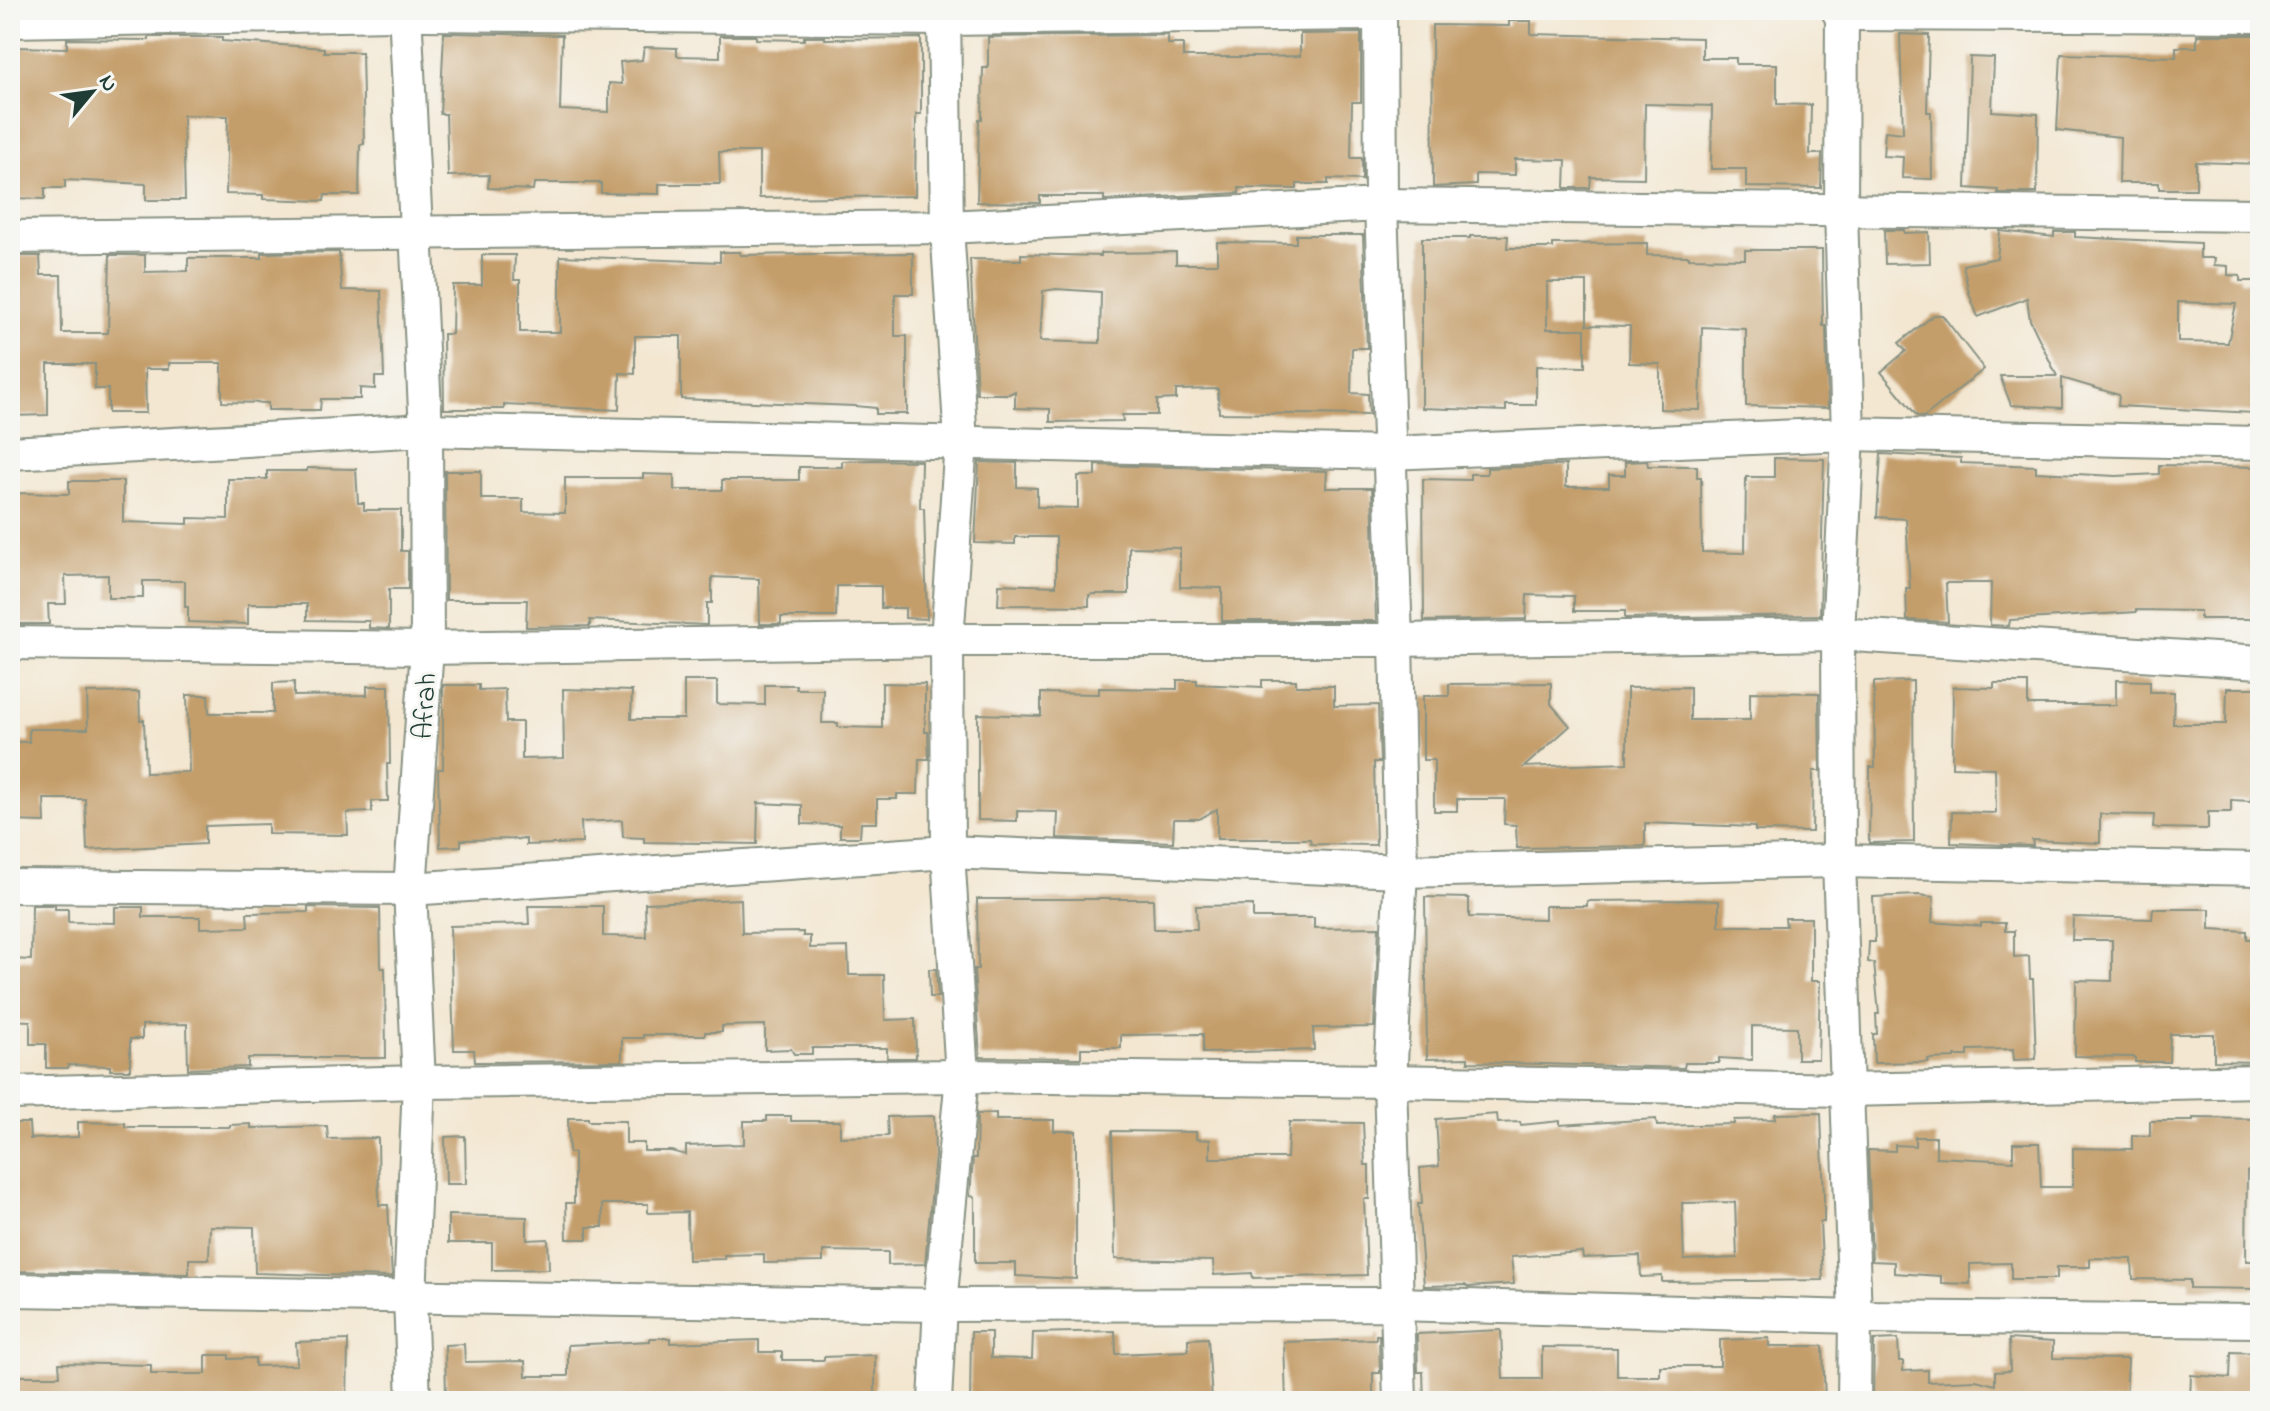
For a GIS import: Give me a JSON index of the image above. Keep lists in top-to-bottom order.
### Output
{
  "streets": {
    "street": ["Afrah"]
  },
  "north": "top right"
}
